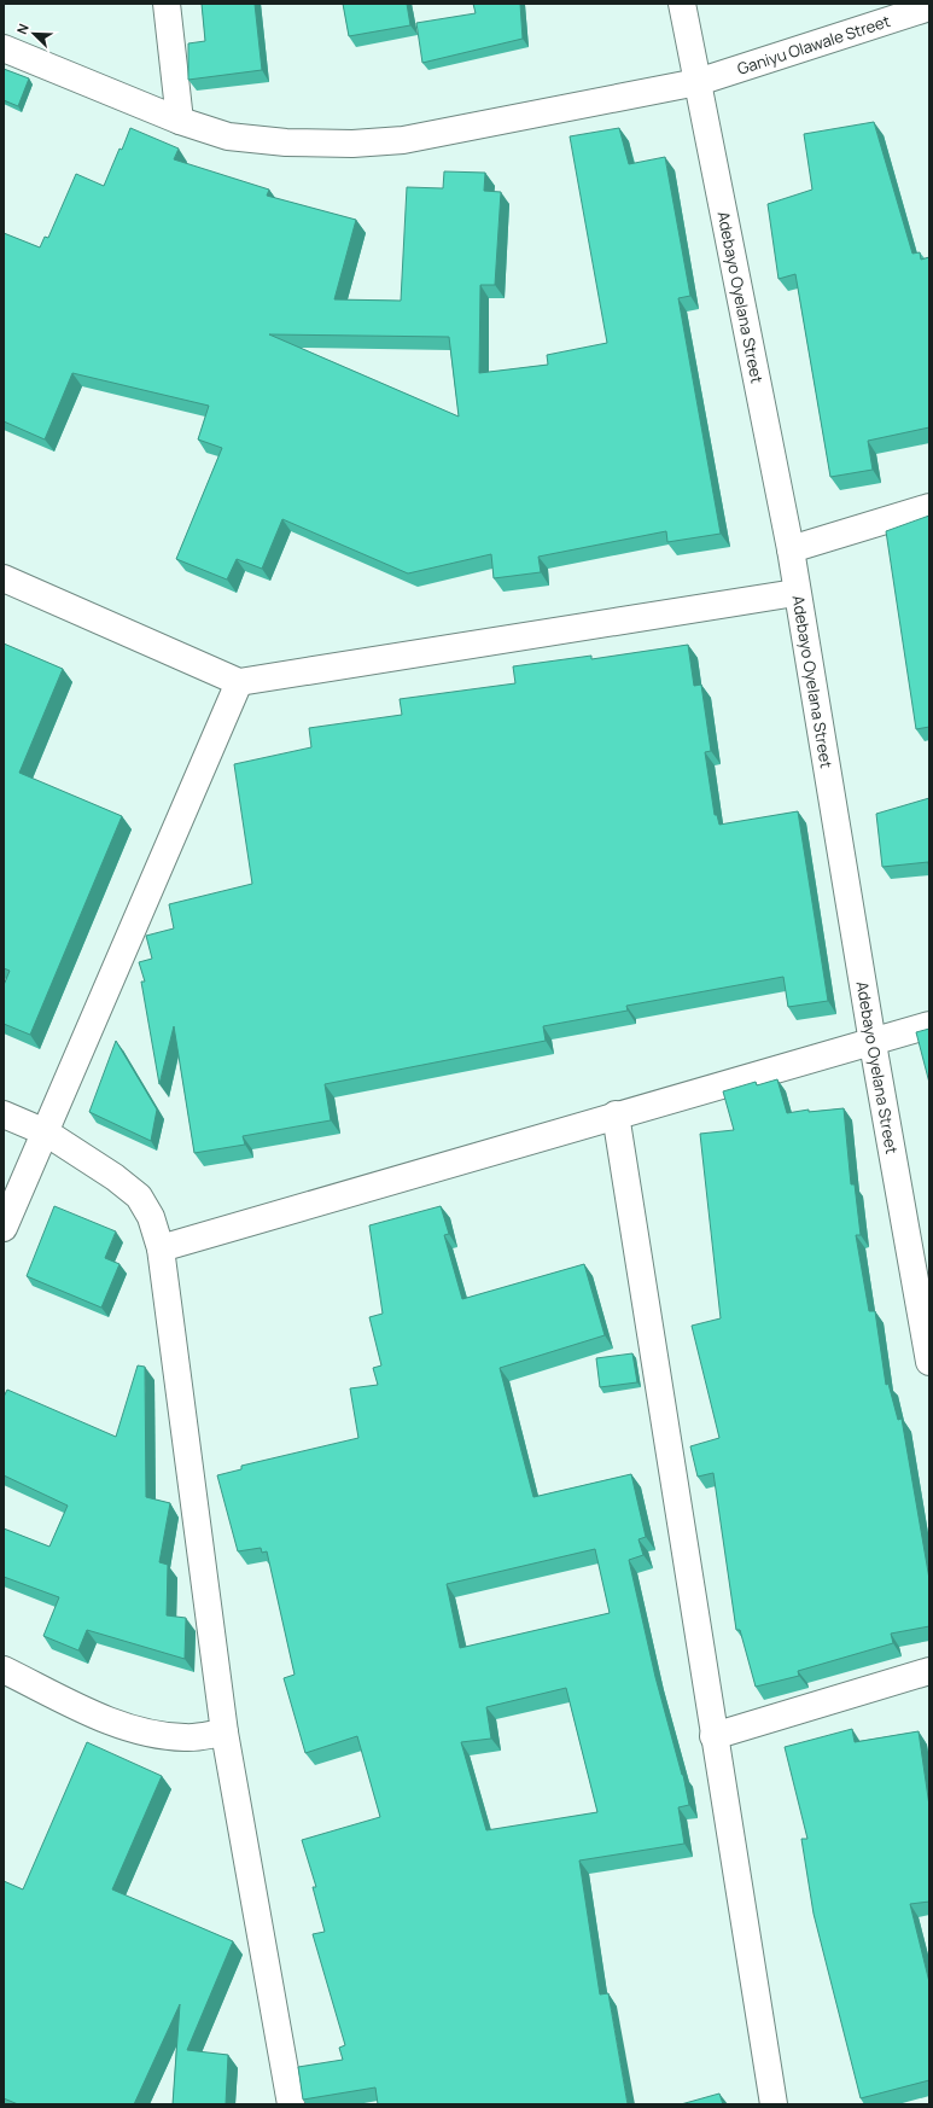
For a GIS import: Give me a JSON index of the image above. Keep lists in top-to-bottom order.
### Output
{
  "streets": {
    "street": ["Ganiyu Olawale Street", "Adebayo Oyelana Street"]
  },
  "crossings": [
    ["Ganiyu Olawale Street", "Adebayo Oyelana Street"]
  ],
  "north": "top left"
}
